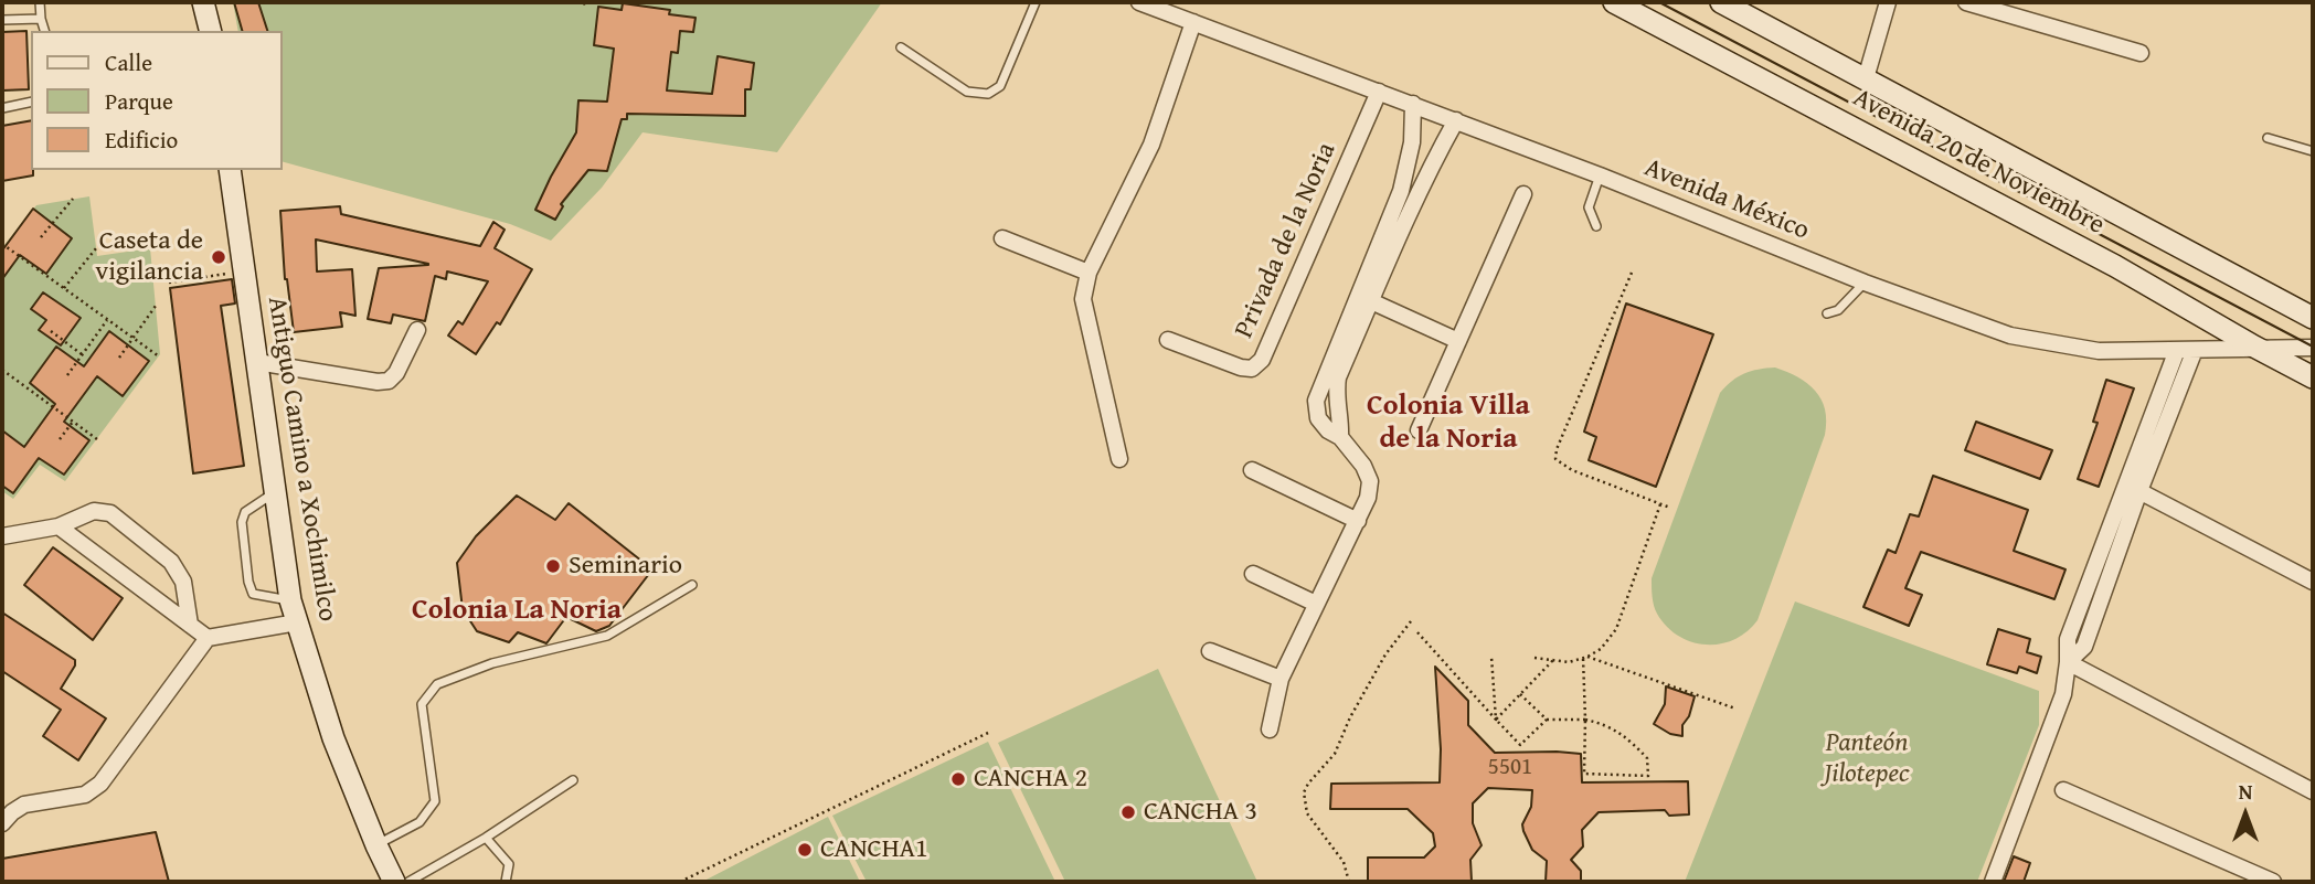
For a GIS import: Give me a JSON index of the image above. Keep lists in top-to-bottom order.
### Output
{
  "streets": {
    "main road": ["Avenida 20 de Noviembre", "Antiguo Camino a Xochimilco"],
    "street": ["Avenida México", "Privada de la Noria"]
  },
  "crossings": [
    ["Avenida 20 de Noviembre", "Avenida México"],
    ["Avenida México", "Privada de la Noria"]
  ],
  "districts": ["Colonia Villa de la Noria", "Colonia La Noria"],
  "parks": ["Panteón Jilotepec"],
  "places": [
    "Caseta de vigilancia",
    "Seminario",
    "CANCHA 2",
    "CANCHA 3",
    "CANCHA1"
  ],
  "house_numbers": ["5501"],
  "legend": ["Calle", "Parque", "Edificio"],
  "north": "top"
}
